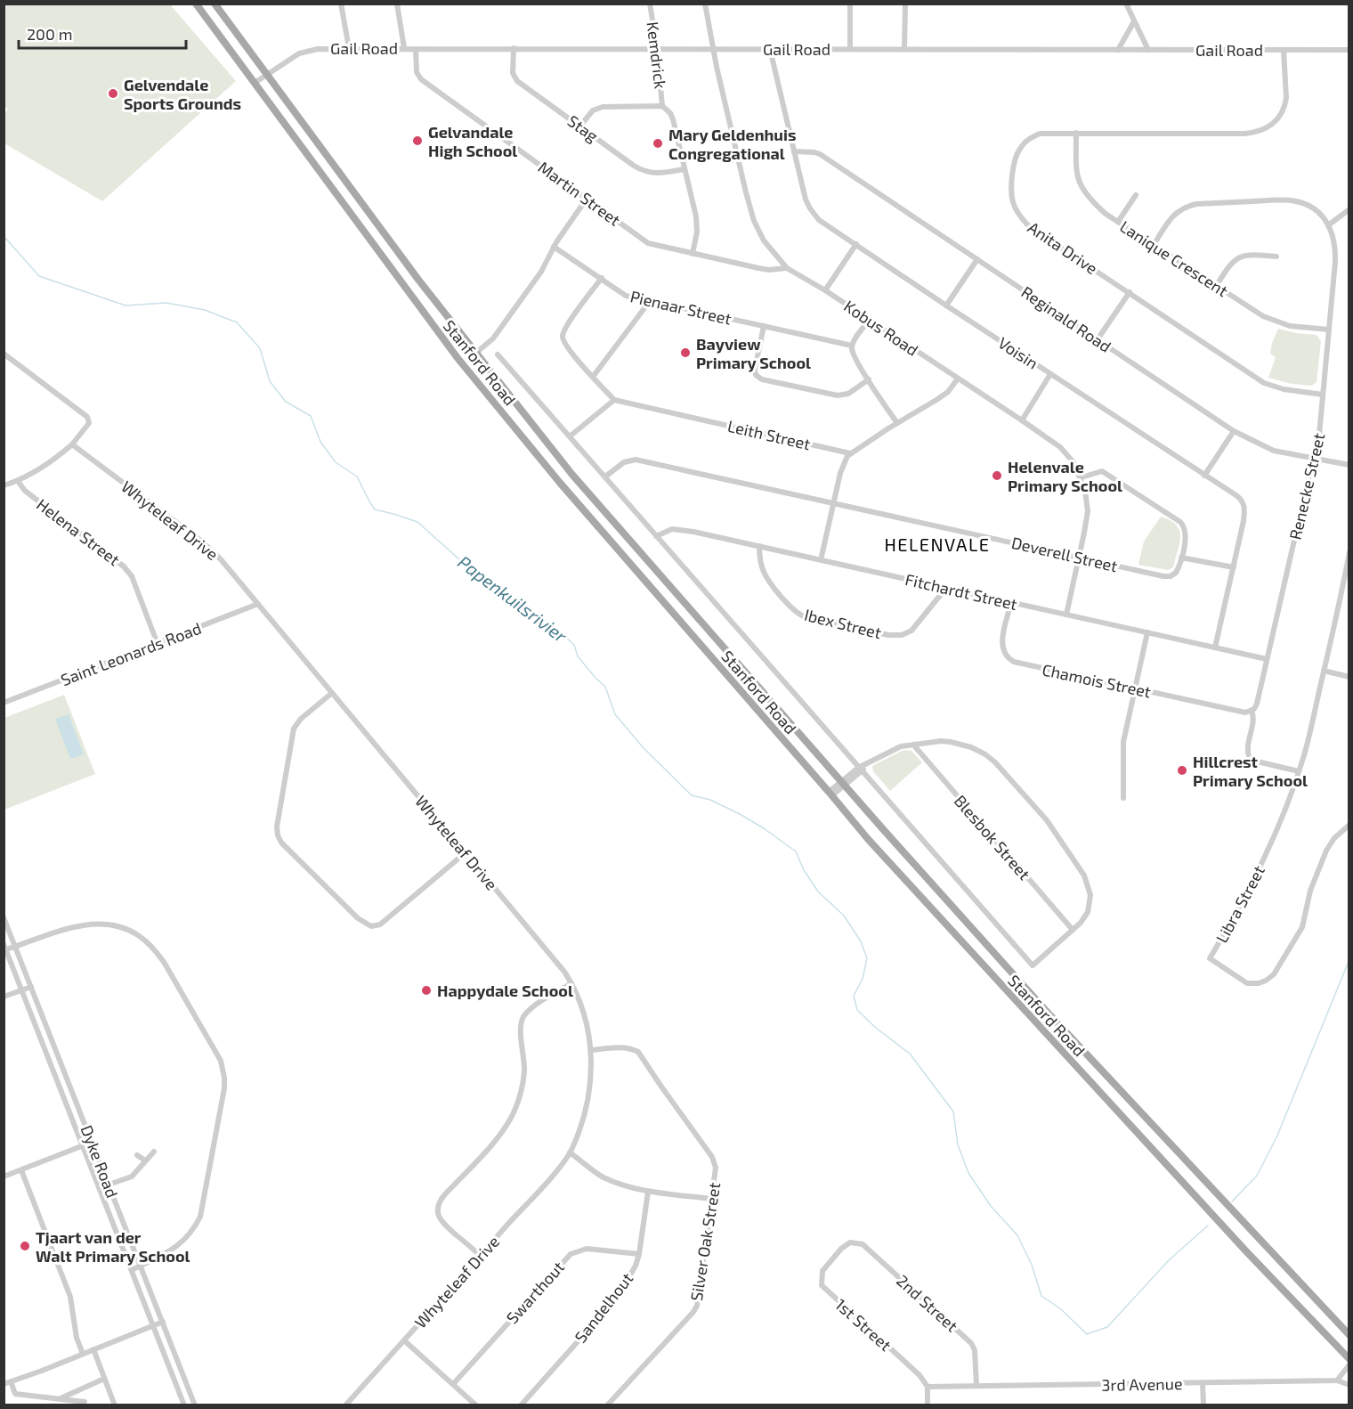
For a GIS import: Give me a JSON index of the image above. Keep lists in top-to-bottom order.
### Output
{
  "streets": {
    "main road": ["Stanford Road"],
    "street": [
      "Gail Road",
      "Kemdrick",
      "Stag",
      "Martin Street",
      "Anita Drive",
      "Lanique Crescent",
      "Pienaar Street",
      "Reginald Road",
      "Kobus Road",
      "Voisin",
      "Leith Street",
      "Renecke Street",
      "Whyteleaf Drive",
      "Helena Street",
      "Deverell Street",
      "Fitchardt Street",
      "Ibex Street",
      "Saint Leonards Road",
      "Chamois Street",
      "Blesbok Street",
      "Libra Street",
      "Dyke Road",
      "Silver Oak Street",
      "Swarthout",
      "2nd Street",
      "Sandelhout",
      "1st Street",
      "3rd Avenue"
    ]
  },
  "crossings": [
    ["Gail Road", "Kemdrick"],
    ["Gail Road", "Stag"],
    ["Gail Road", "Martin Street"],
    ["Gail Road", "Anita Drive"],
    ["Gail Road", "Kobus Road"],
    ["Gail Road", "Voisin"],
    ["Gail Road", "Stanford Road"],
    ["Martin Street", "Kobus Road"],
    ["Anita Drive", "Lanique Crescent"],
    ["Anita Drive", "Renecke Street"],
    ["Lanique Crescent", "Renecke Street"],
    ["Reginald Road", "Voisin"],
    ["Reginald Road", "Renecke Street"],
    ["Kobus Road", "Deverell Street"],
    ["Kobus Road", "Fitchardt Street"],
    ["Voisin", "Fitchardt Street"],
    ["Stanford Road", "Deverell Street"],
    ["Stanford Road", "Fitchardt Street"],
    ["Stanford Road", "Blesbok Street"],
    ["Renecke Street", "Fitchardt Street"],
    ["Renecke Street", "Chamois Street"],
    ["Renecke Street", "Libra Street"],
    ["Whyteleaf Drive", "Saint Leonards Road"],
    ["Whyteleaf Drive", "Silver Oak Street"],
    ["Helena Street", "Saint Leonards Road"],
    ["Fitchardt Street", "Ibex Street"],
    ["Fitchardt Street", "Chamois Street"],
    ["Swarthout", "Sandelhout"],
    ["2nd Street", "1st Street"],
    ["2nd Street", "3rd Avenue"],
    ["1st Street", "3rd Avenue"]
  ],
  "districts": ["HELENVALE"],
  "water": ["Papenkuilsrivier"],
  "places": [
    "Gelvendale Sports Grounds",
    "Gelvandale High School",
    "Mary Geldenhuis Congregational",
    "Bayview Primary School",
    "Helenvale Primary School",
    "Hillcrest Primary School",
    "Happydale School",
    "Tjaart van der Walt Primary School"
  ],
  "scale_bar": "200 m"
}
